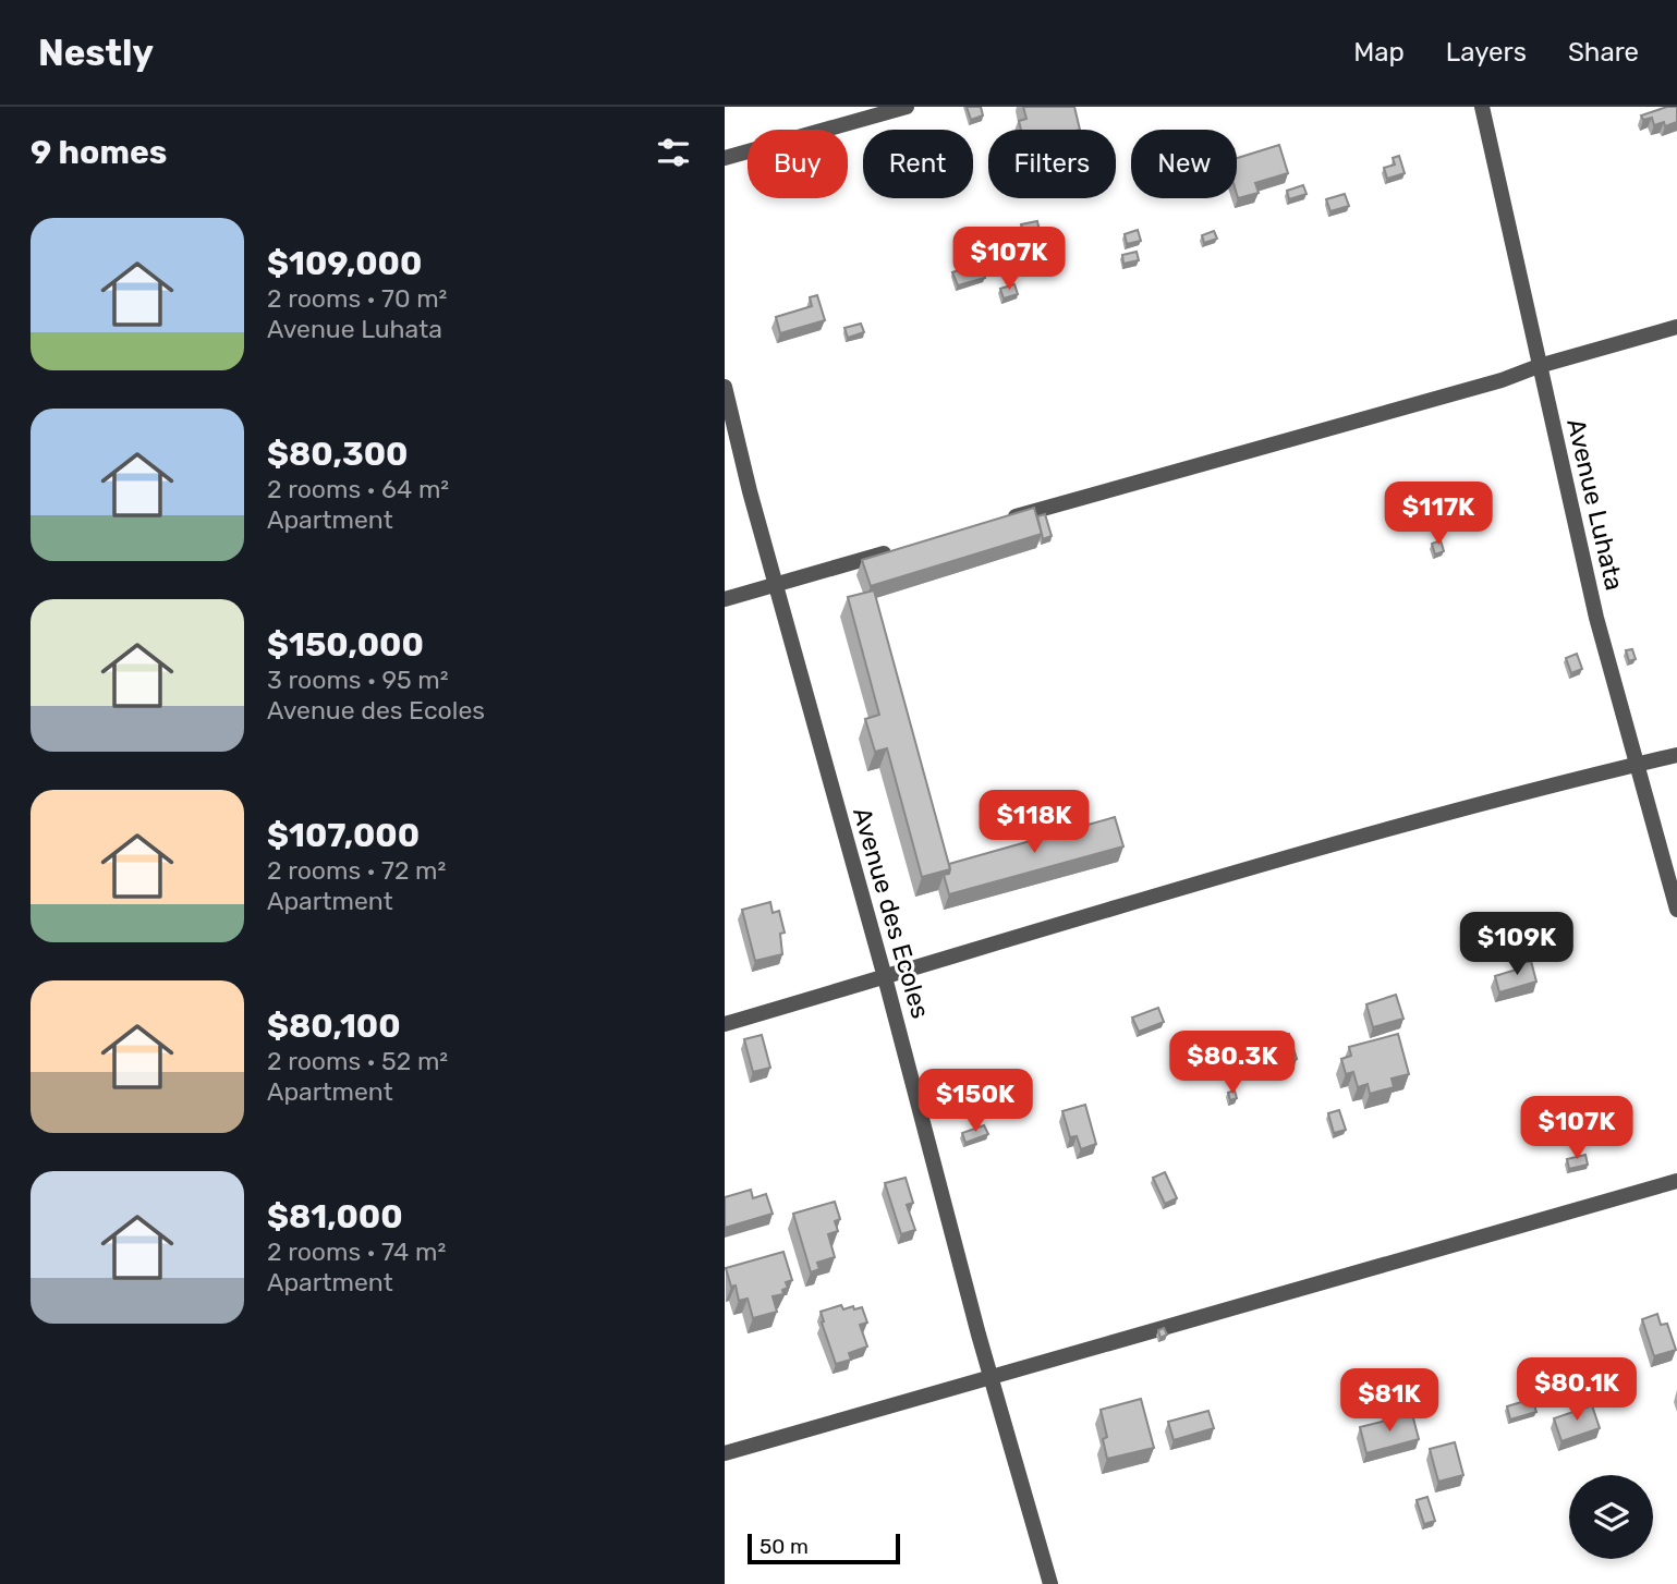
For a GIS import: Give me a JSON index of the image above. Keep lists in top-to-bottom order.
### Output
{
  "streets": {
    "street": ["Avenue Luhata", "Avenue des Ecoles"]
  },
  "scale_bar": "50 m",
  "page": {
    "header": "Nestly",
    "nav": ["Map", "Layers", "Share"],
    "heading": "9 homes",
    "chip": [
      "Buy",
      "Rent",
      "Filters",
      "New"
    ],
    "list": [
      {
        "name": "$109,000",
        "note": "2 rooms · 70 m² · Avenue Luhata"
      },
      {
        "name": "$80,300",
        "note": "2 rooms · 64 m² · Apartment"
      },
      {
        "name": "$150,000",
        "note": "3 rooms · 95 m² · Avenue des Ecoles"
      },
      {
        "name": "$107,000",
        "note": "2 rooms · 72 m² · Apartment"
      },
      {
        "name": "$80,100",
        "note": "2 rooms · 52 m² · Apartment"
      },
      {
        "name": "$81,000",
        "note": "2 rooms · 74 m² · Apartment"
      }
    ],
    "price": [
      "$107K",
      "$117K",
      "$118K",
      "$109K",
      "$80.3K",
      "$150K",
      "$107K",
      "$80.1K",
      "$81K"
    ],
    "scale": "50 m"
  }
}
